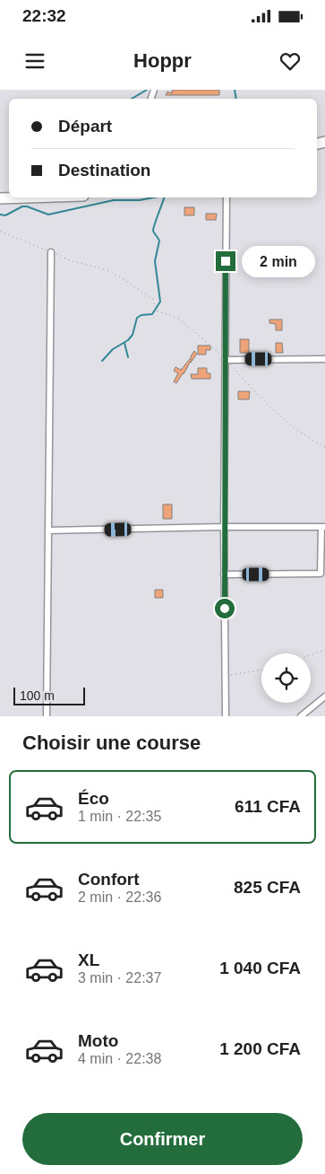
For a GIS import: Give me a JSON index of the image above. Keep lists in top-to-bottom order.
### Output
{
  "scale_bar": "100 m",
  "page": {
    "status": "22:32",
    "header": "Hoppr",
    "banner": ["Départ", "Destination"],
    "bubble": "2 min",
    "scale": "100 m",
    "heading": "Choisir une course",
    "list": [
      {
        "name": "Éco",
        "note": "1 min · 22:35",
        "value": "611 CFA"
      },
      {
        "name": "Confort",
        "note": "2 min · 22:36",
        "value": "825 CFA"
      },
      {
        "name": "XL",
        "note": "3 min · 22:37",
        "value": "1 040 CFA"
      },
      {
        "name": "Moto",
        "note": "4 min · 22:38",
        "value": "1 200 CFA"
      }
    ],
    "buttons": "Confirmer"
  }
}
